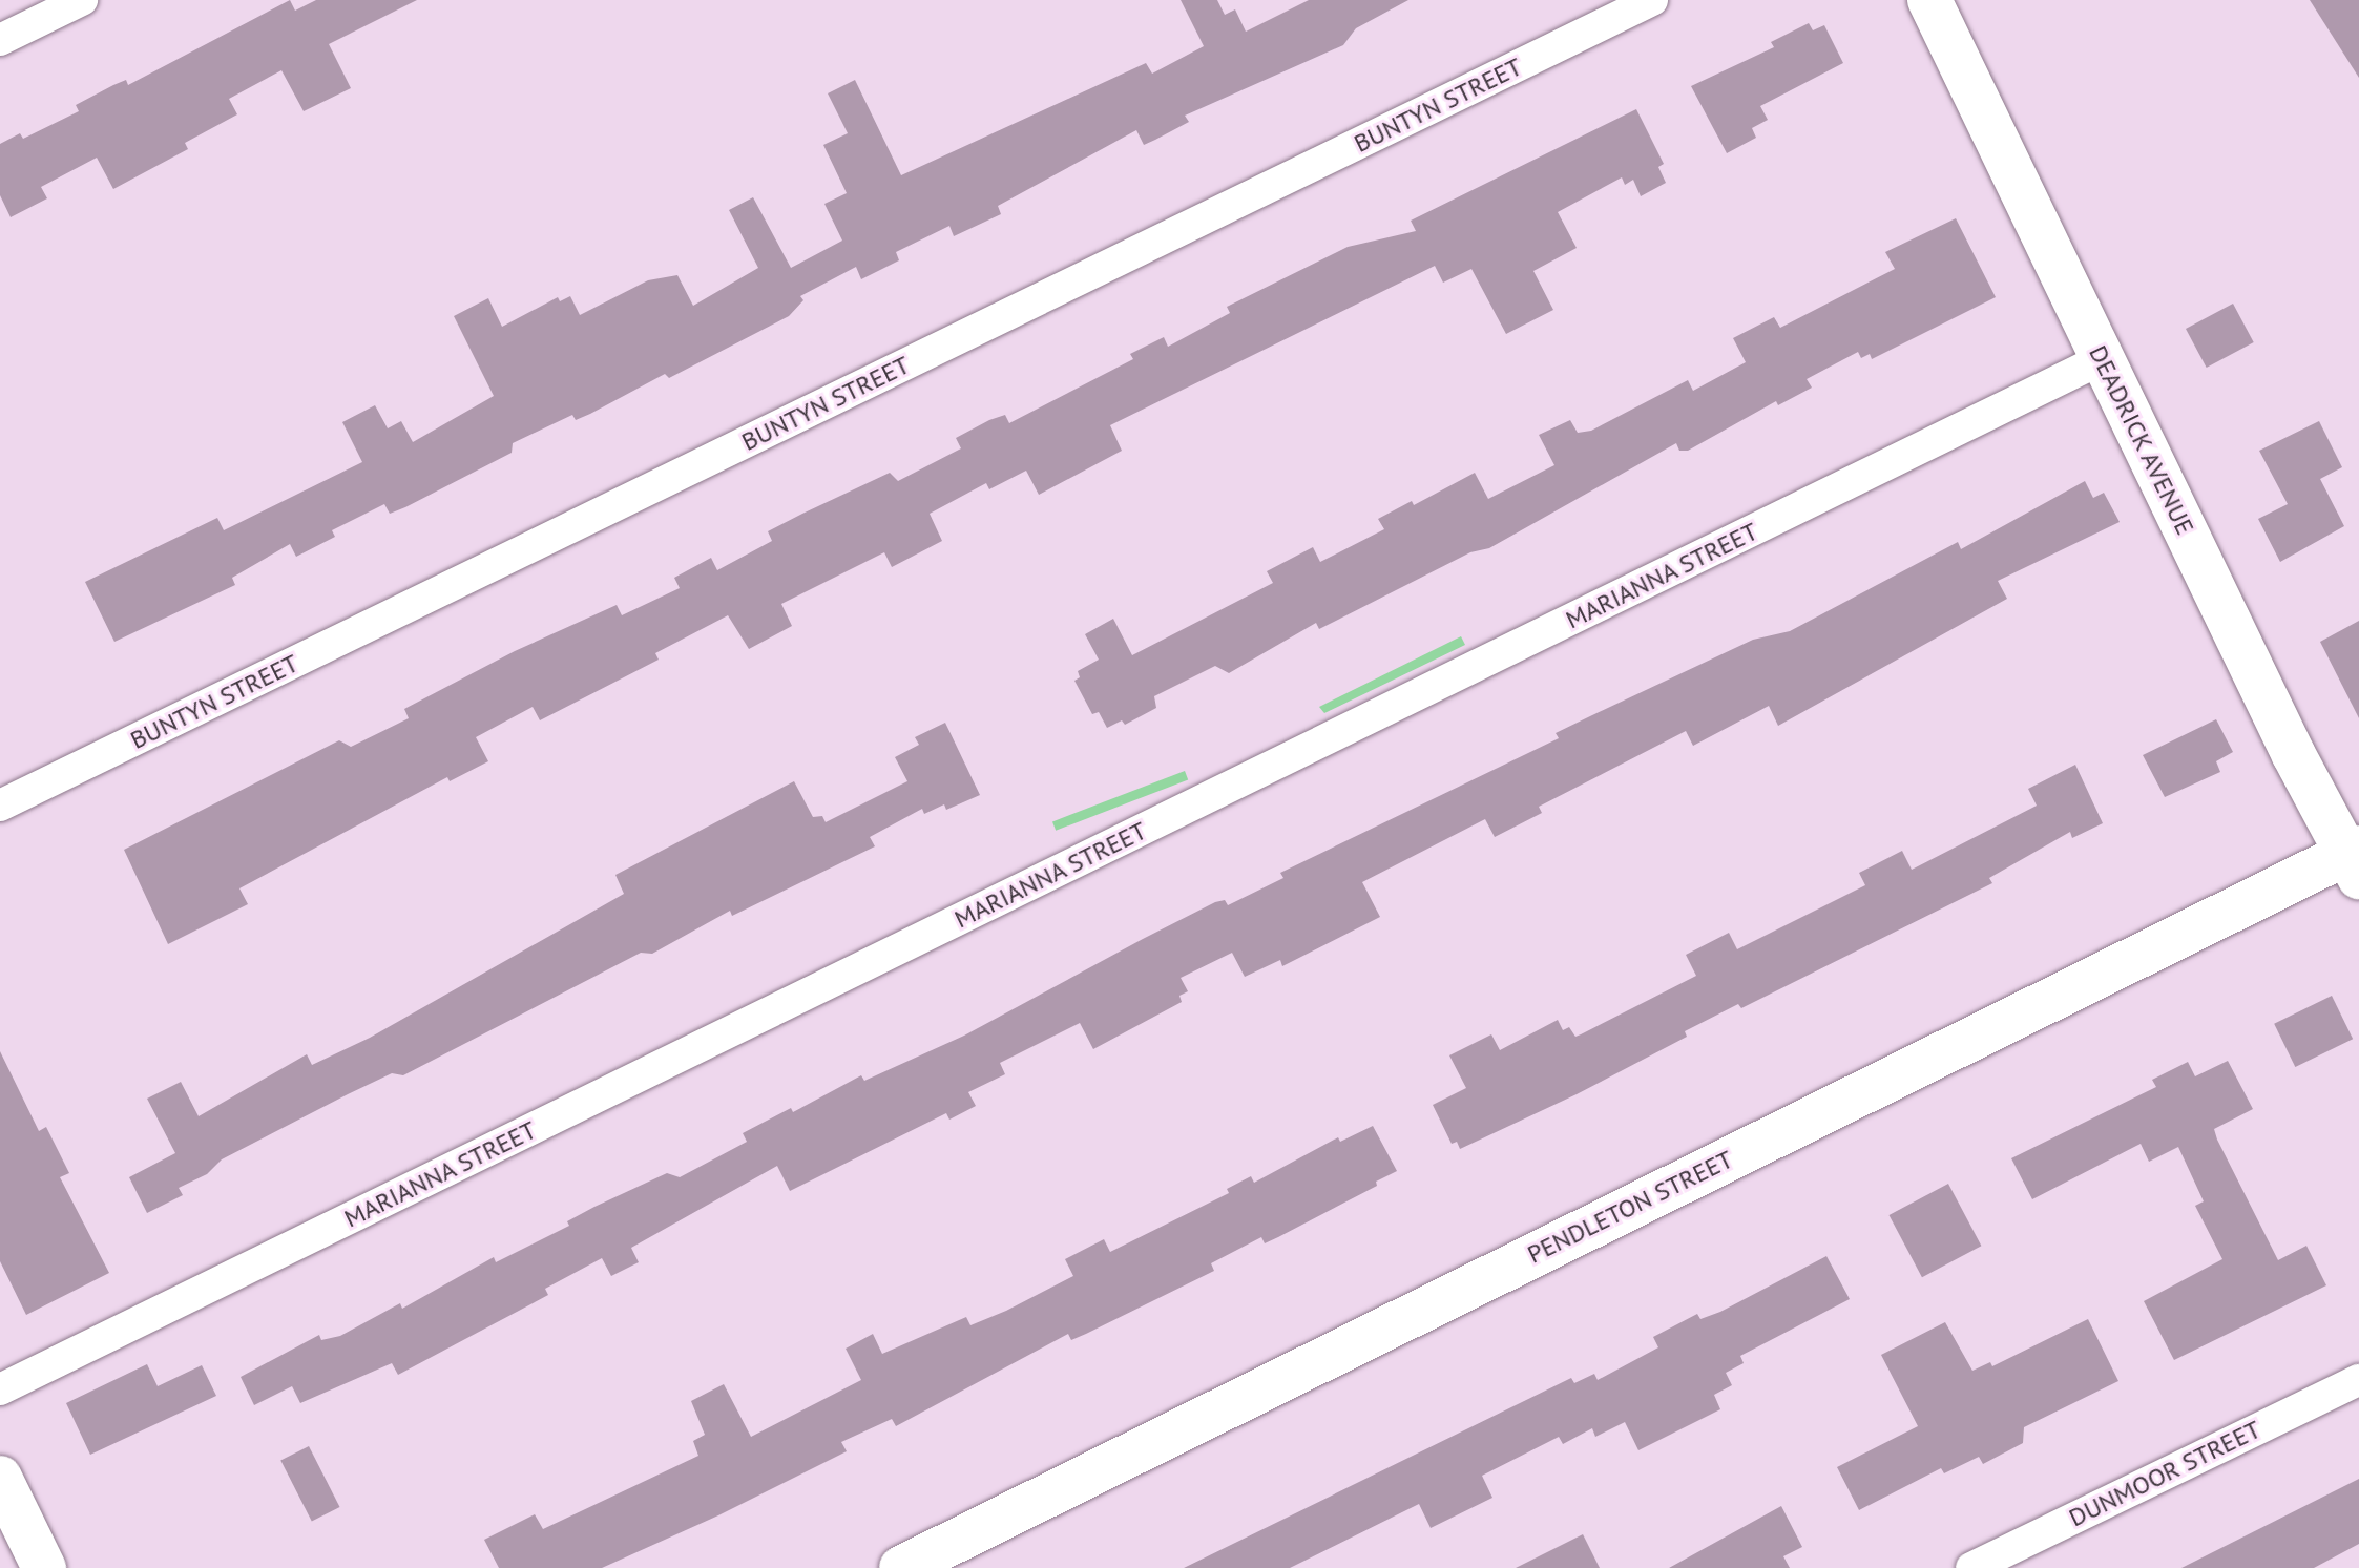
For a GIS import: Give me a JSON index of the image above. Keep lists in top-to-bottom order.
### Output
{
  "streets": {
    "main road": ["DEADRICK AVENUE", "PENDLETON STREET"],
    "street": ["BUNTYN STREET", "MARIANNA STREET", "DUNMOOR STREET"]
  },
  "crossings": [
    ["DEADRICK AVENUE", "MARIANNA STREET"],
    ["DEADRICK AVENUE", "PENDLETON STREET"]
  ]
}
